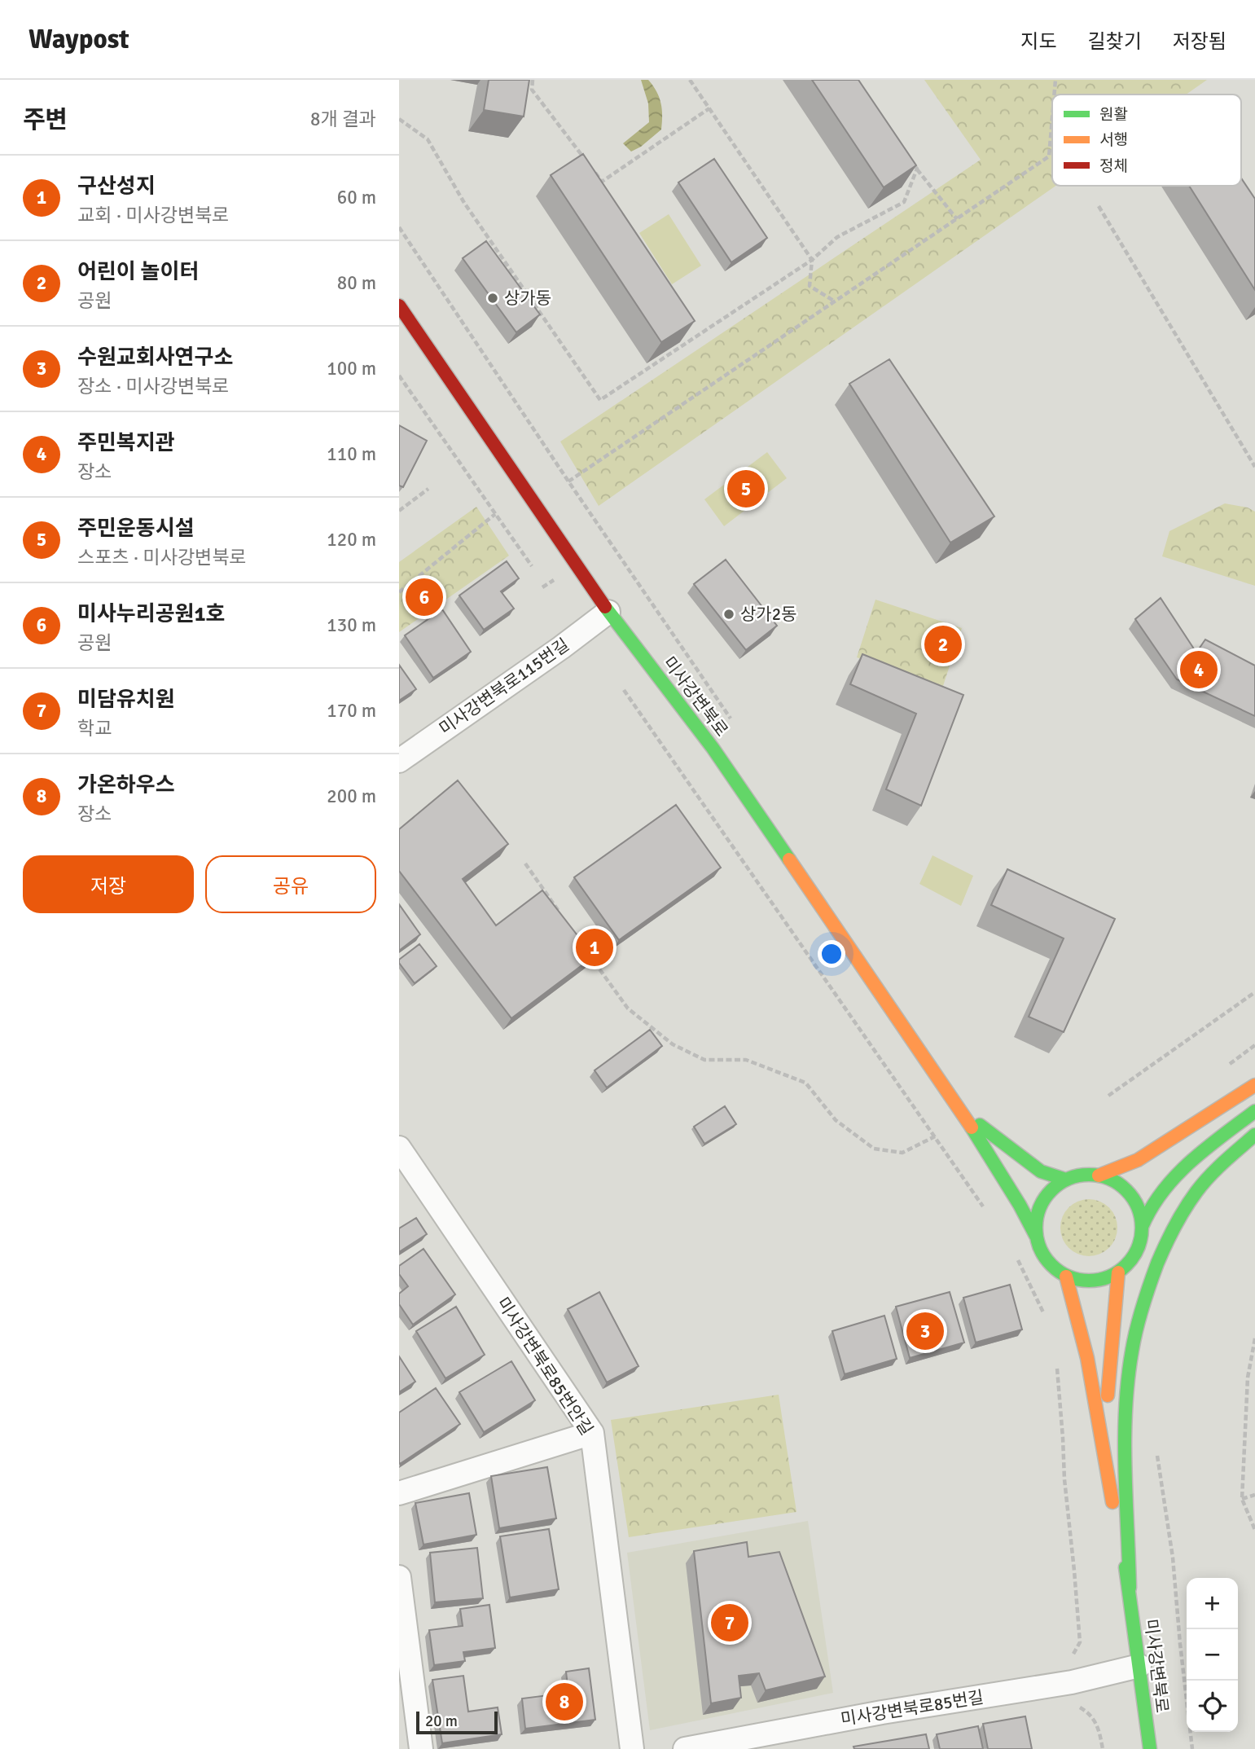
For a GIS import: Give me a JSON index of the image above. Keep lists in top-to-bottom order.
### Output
{
  "streets": {
    "main road": ["미사강변북로"],
    "street": ["미사강변북로115번길", "미사강변북로85번안길", "미사강변북로85번길"]
  },
  "crossings": [
    ["미사강변북로115번길", "미사강변북로"],
    ["미사강변북로", "미사강변북로85번길"]
  ],
  "places": ["상가동", "상가2동"],
  "legend": ["원활", "서행", "정체"],
  "scale_bar": "20 m",
  "page": {
    "header": "Waypost",
    "nav": ["지도", "길찾기", "저장됨"],
    "heading": ["주변", "8개 결과"],
    "list": [
      {
        "mark": "1",
        "name": "구산성지",
        "note": "교회 · 미사강변북로",
        "value": "60 m"
      },
      {
        "mark": "2",
        "name": "어린이 놀이터",
        "note": "공원",
        "value": "80 m"
      },
      {
        "mark": "3",
        "name": "수원교회사연구소",
        "note": "장소 · 미사강변북로",
        "value": "100 m"
      },
      {
        "mark": "4",
        "name": "주민복지관",
        "note": "장소",
        "value": "110 m"
      },
      {
        "mark": "5",
        "name": "주민운동시설",
        "note": "스포츠 · 미사강변북로",
        "value": "120 m"
      },
      {
        "mark": "6",
        "name": "미사누리공원1호",
        "note": "공원",
        "value": "130 m"
      },
      {
        "mark": "7",
        "name": "미담유치원",
        "note": "학교",
        "value": "170 m"
      },
      {
        "mark": "8",
        "name": "가온하우스",
        "note": "장소",
        "value": "200 m"
      }
    ],
    "pins": [
      "5",
      "6",
      "2",
      "4",
      "1",
      "3",
      "7",
      "8"
    ],
    "buttons": ["저장", "공유"],
    "map_buttons": ["+", "−"],
    "scale": "20 m"
  }
}
